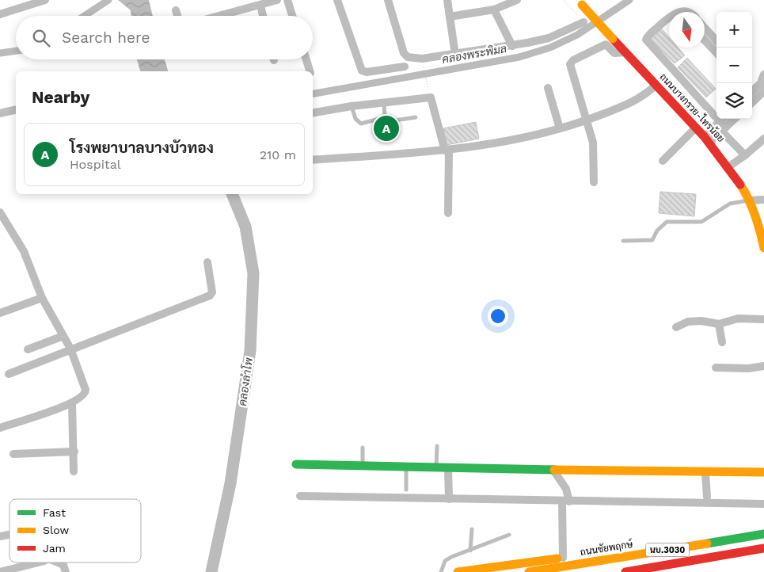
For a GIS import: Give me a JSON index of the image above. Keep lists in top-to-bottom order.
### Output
{
  "streets": {
    "main road": ["ถนนบางกรวย-ไทรน้อย", "ถนนชัยพฤกษ์", "นบ.3030"]
  },
  "water": ["คลองพระพิมล", "คลองลำโพ"],
  "legend": ["Fast", "Slow", "Jam"],
  "north": "bottom",
  "page": {
    "map_buttons": ["+", "−"],
    "search": "Search here",
    "heading": "Nearby",
    "pins": "A",
    "list": [
      {
        "mark": "A",
        "name": "โรงพยาบาลบางบัวทอง",
        "note": "Hospital",
        "value": "210 m"
      }
    ]
  }
}
